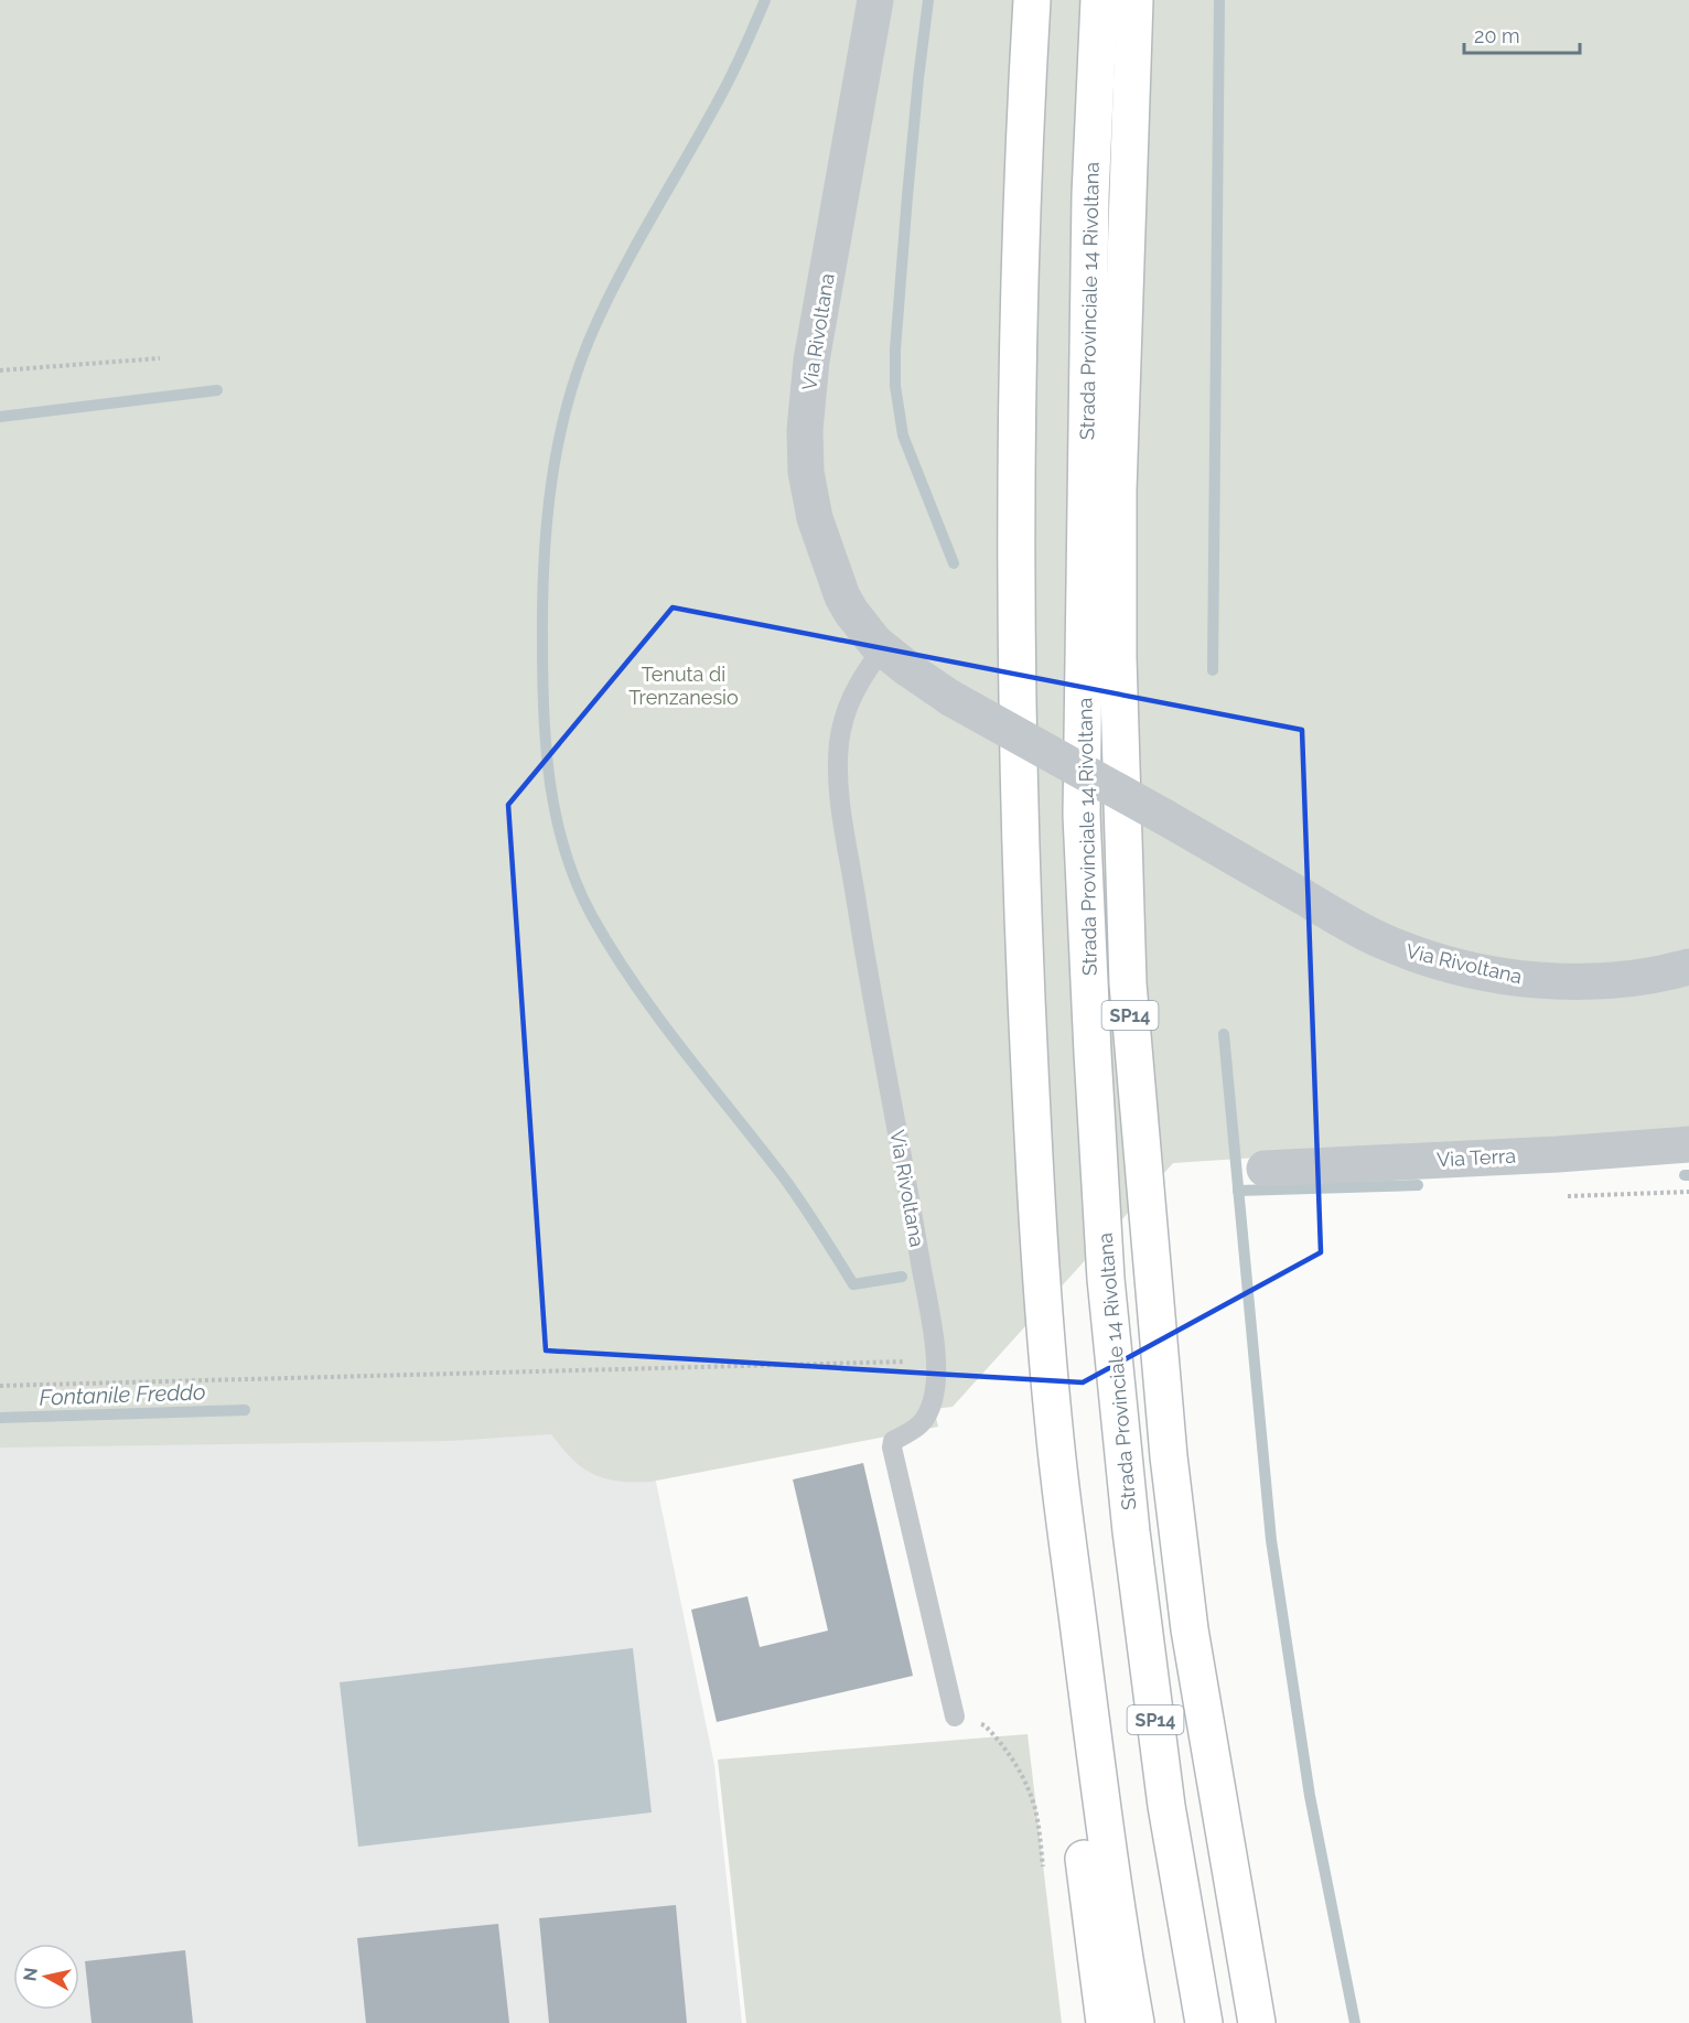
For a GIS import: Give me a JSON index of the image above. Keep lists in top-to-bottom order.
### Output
{
  "streets": {
    "highway": ["Strada Provinciale 14 Rivoltana", "SP14"],
    "street": ["Via Rivoltana", "Via Terra"]
  },
  "water": ["Fontanile Freddo"],
  "parks": ["Tenuta di Trenzanesio"],
  "scale_bar": "20 m",
  "north": "left"
}
